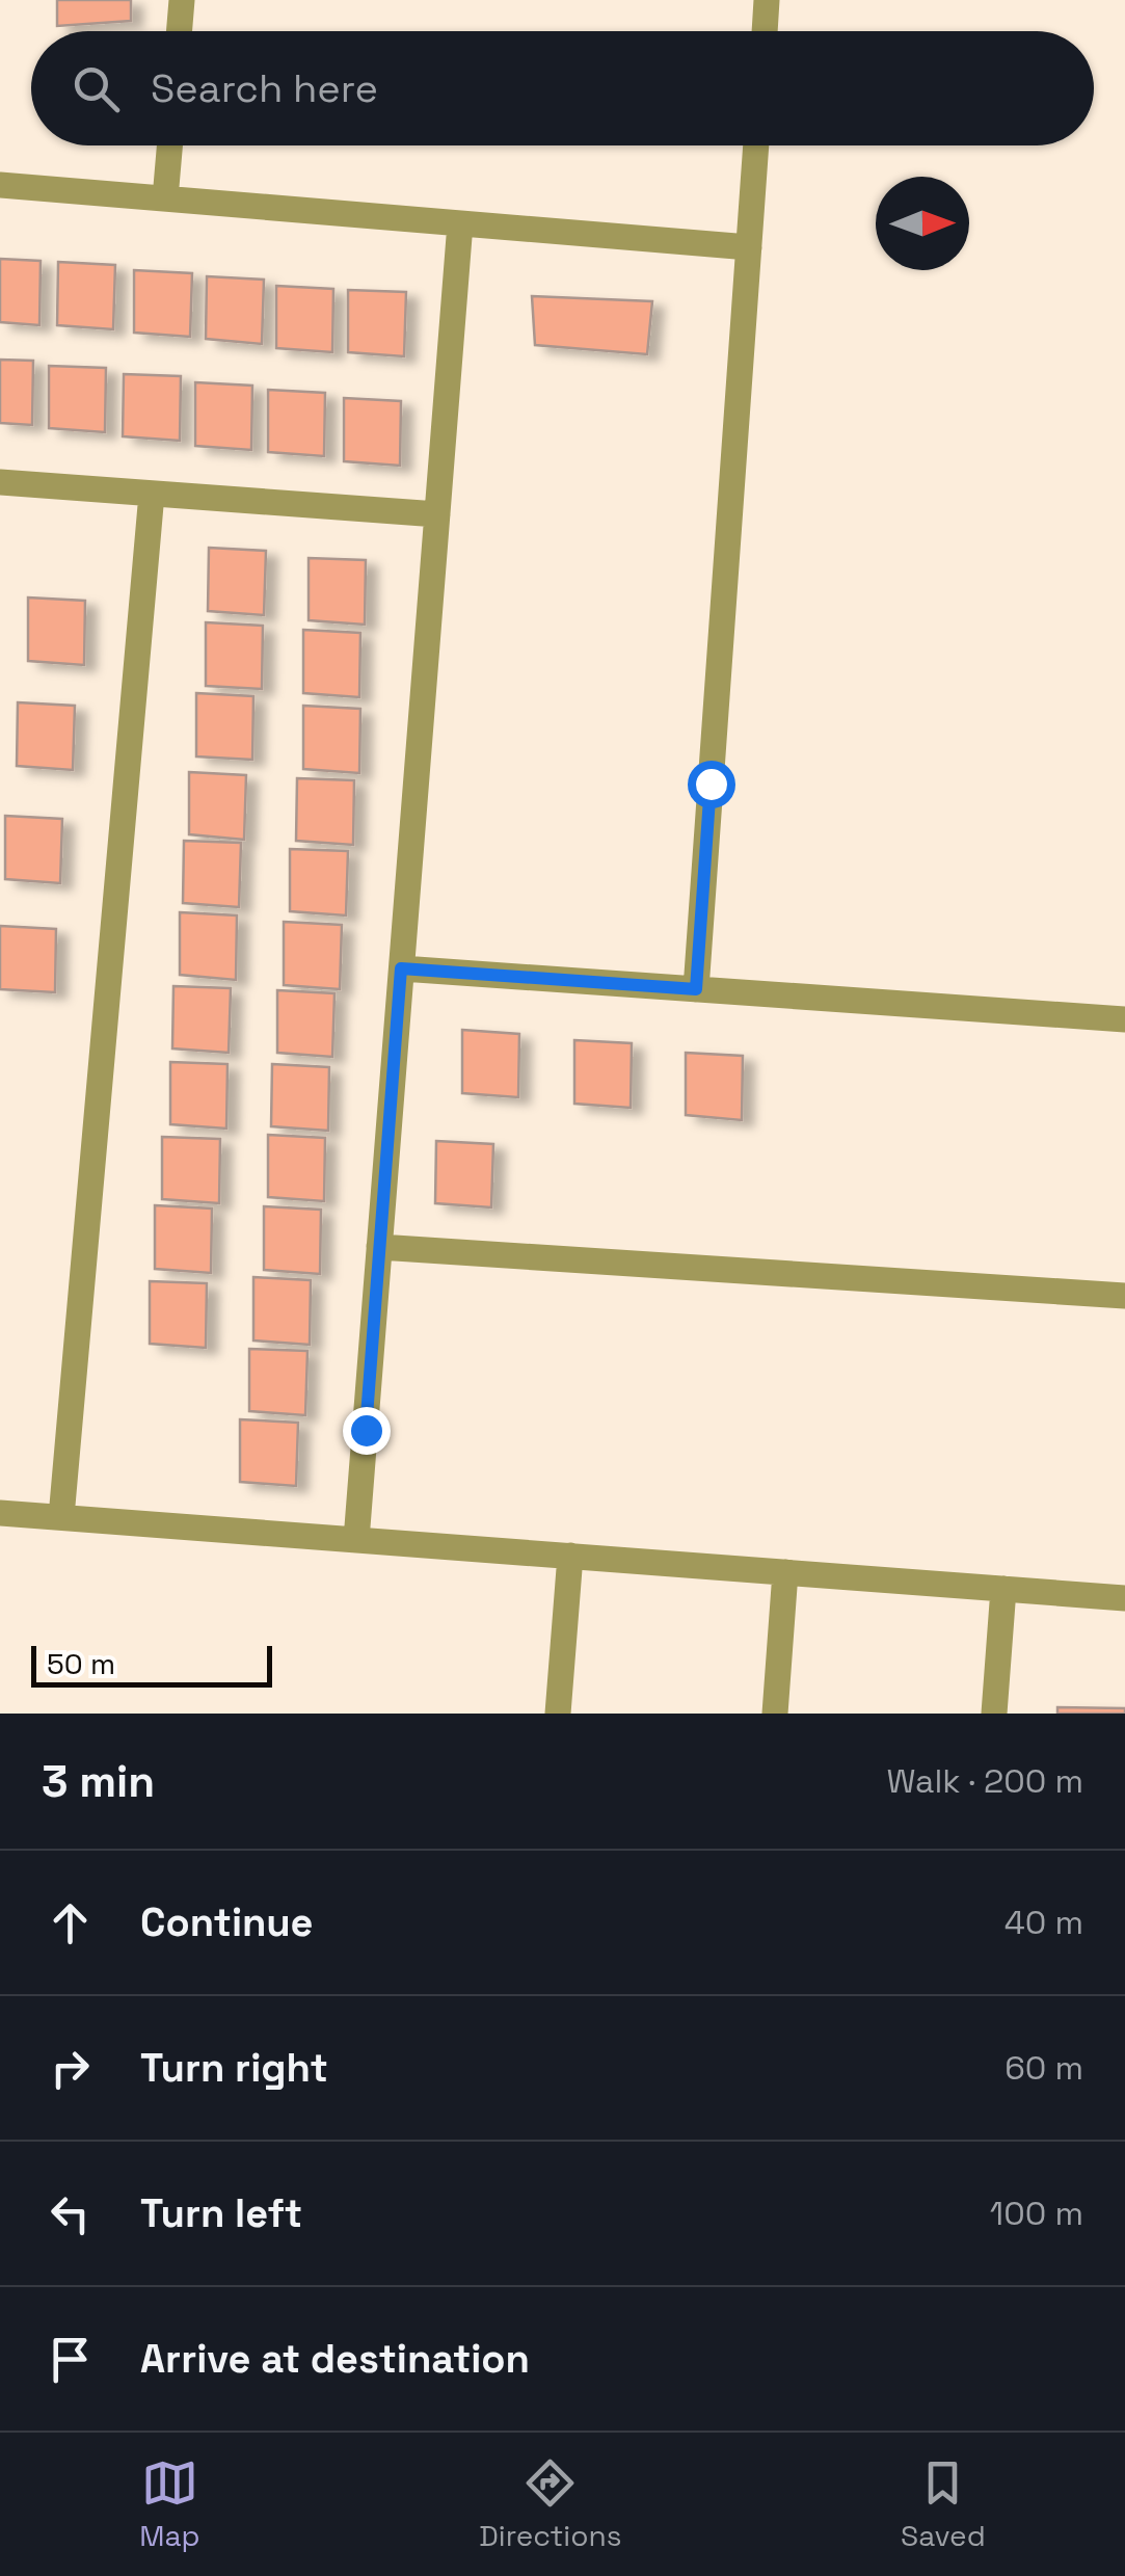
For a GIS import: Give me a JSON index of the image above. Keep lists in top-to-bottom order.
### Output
{
  "scale_bar": "50 m",
  "north": "right",
  "page": {
    "search": "Search here",
    "scale": "50 m",
    "heading": ["3 min", "Walk · 200 m"],
    "list": [
      ["Continue", "40 m"],
      ["Turn right", "60 m"],
      ["Turn left", "100 m"],
      "Arrive at destination"
    ],
    "nav": ["Map", "Directions", "Saved"]
  }
}
